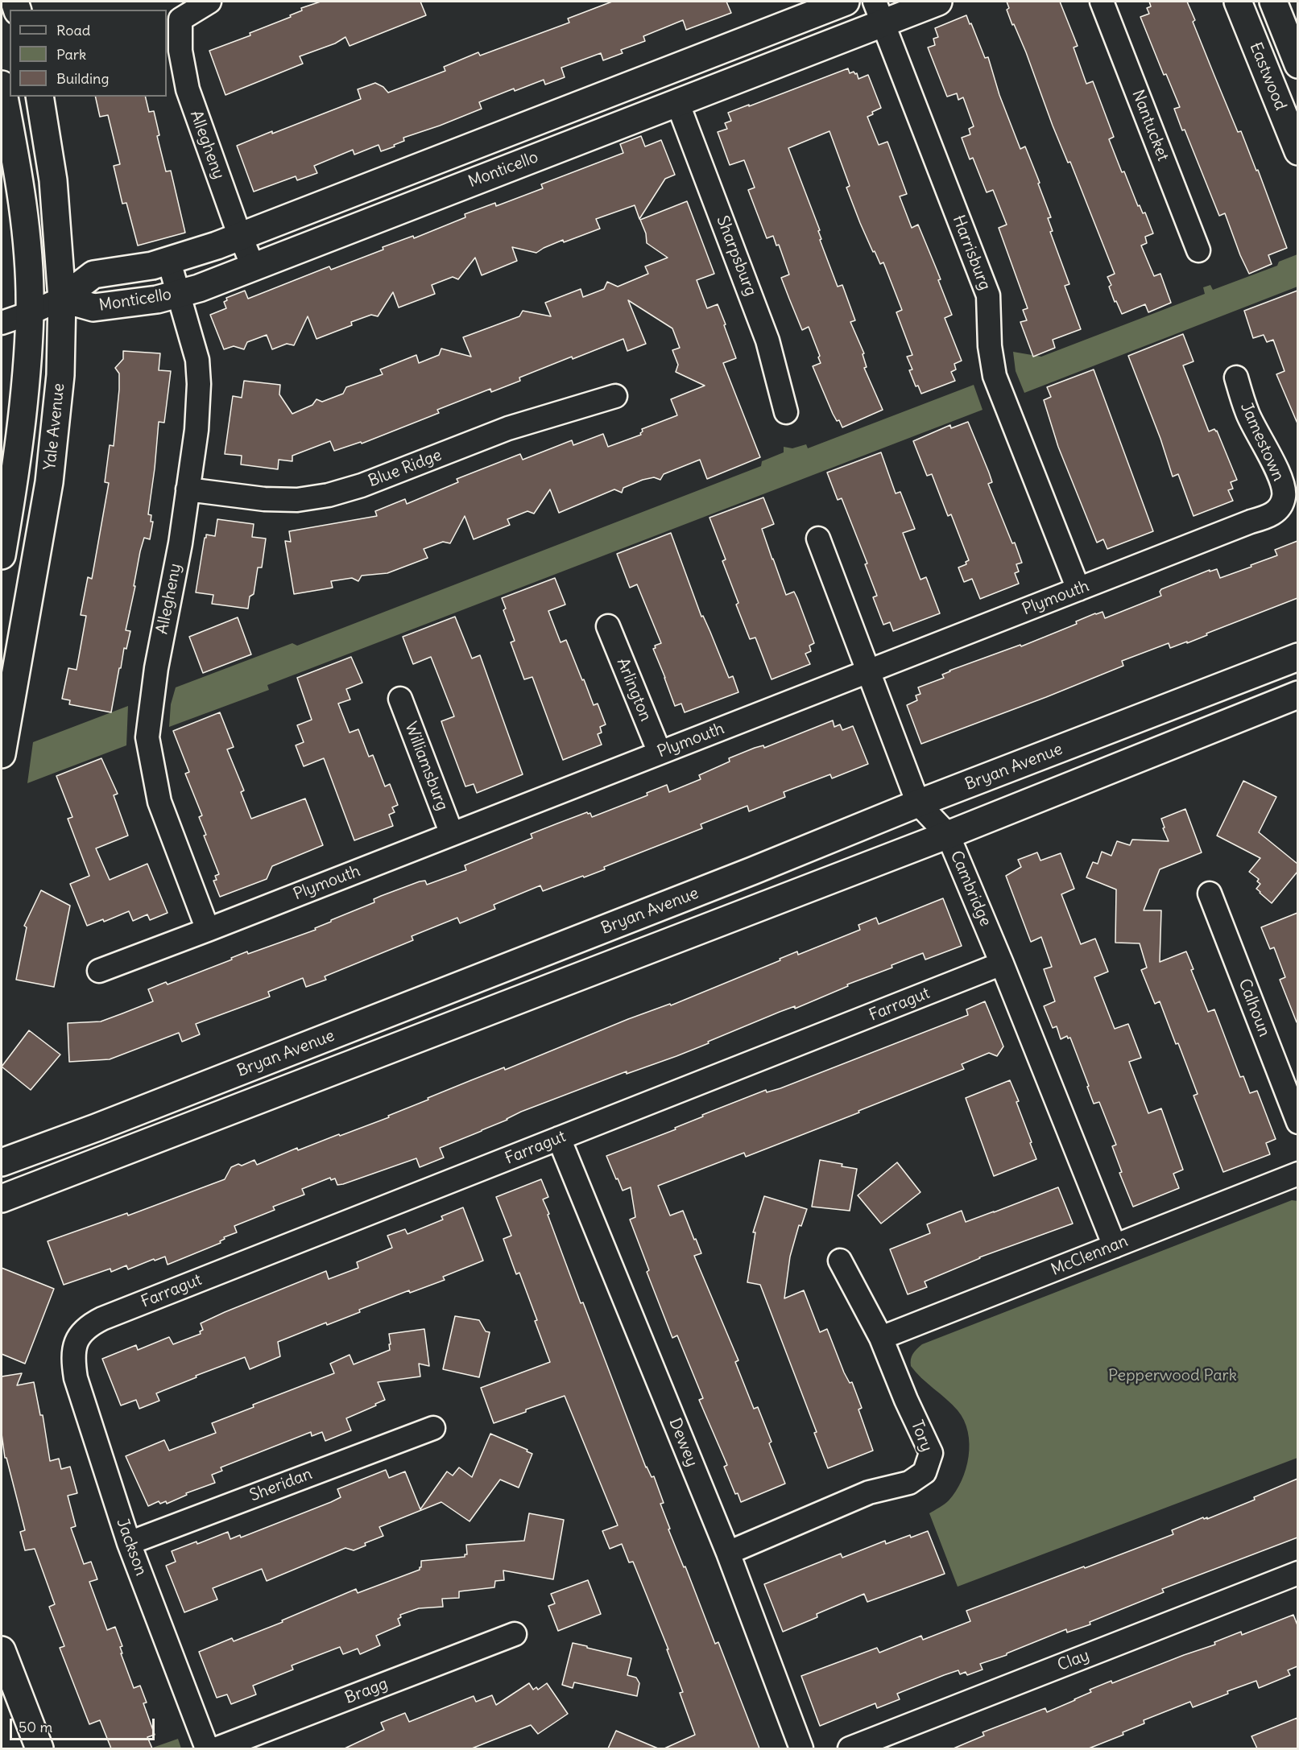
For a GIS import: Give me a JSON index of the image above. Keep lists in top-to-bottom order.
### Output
{
  "streets": {
    "main road": [
      "Eastwood",
      "Monticello",
      "Yale Avenue",
      "Bryan Avenue"
    ],
    "street": [
      "Nantucket",
      "Allegheny",
      "Harrisburg",
      "Sharpsburg",
      "Jamestown",
      "Blue Ridge",
      "Plymouth",
      "Arlington",
      "Williamsburg",
      "Cambridge",
      "Farragut",
      "Calhoun",
      "McClennan",
      "Tory",
      "Dewey",
      "Sheridan",
      "Jackson",
      "Clay",
      "Bragg"
    ]
  },
  "crossings": [
    ["Allegheny", "Monticello"],
    ["Allegheny", "Blue Ridge"],
    ["Allegheny", "Plymouth"],
    ["Monticello", "Harrisburg"],
    ["Monticello", "Sharpsburg"],
    ["Monticello", "Yale Avenue"],
    ["Harrisburg", "Plymouth"],
    ["Jamestown", "Plymouth"],
    ["Plymouth", "Arlington"],
    ["Plymouth", "Williamsburg"],
    ["Plymouth", "Cambridge"],
    ["Bryan Avenue", "Cambridge"],
    ["Cambridge", "Farragut"],
    ["Cambridge", "McClennan"],
    ["Farragut", "Dewey"],
    ["Farragut", "Jackson"],
    ["McClennan", "Tory"],
    ["Tory", "Dewey"],
    ["Sheridan", "Jackson"]
  ],
  "parks": ["Pepperwood Park"],
  "legend": ["Road", "Park", "Building"],
  "scale_bar": "50 m"
}
